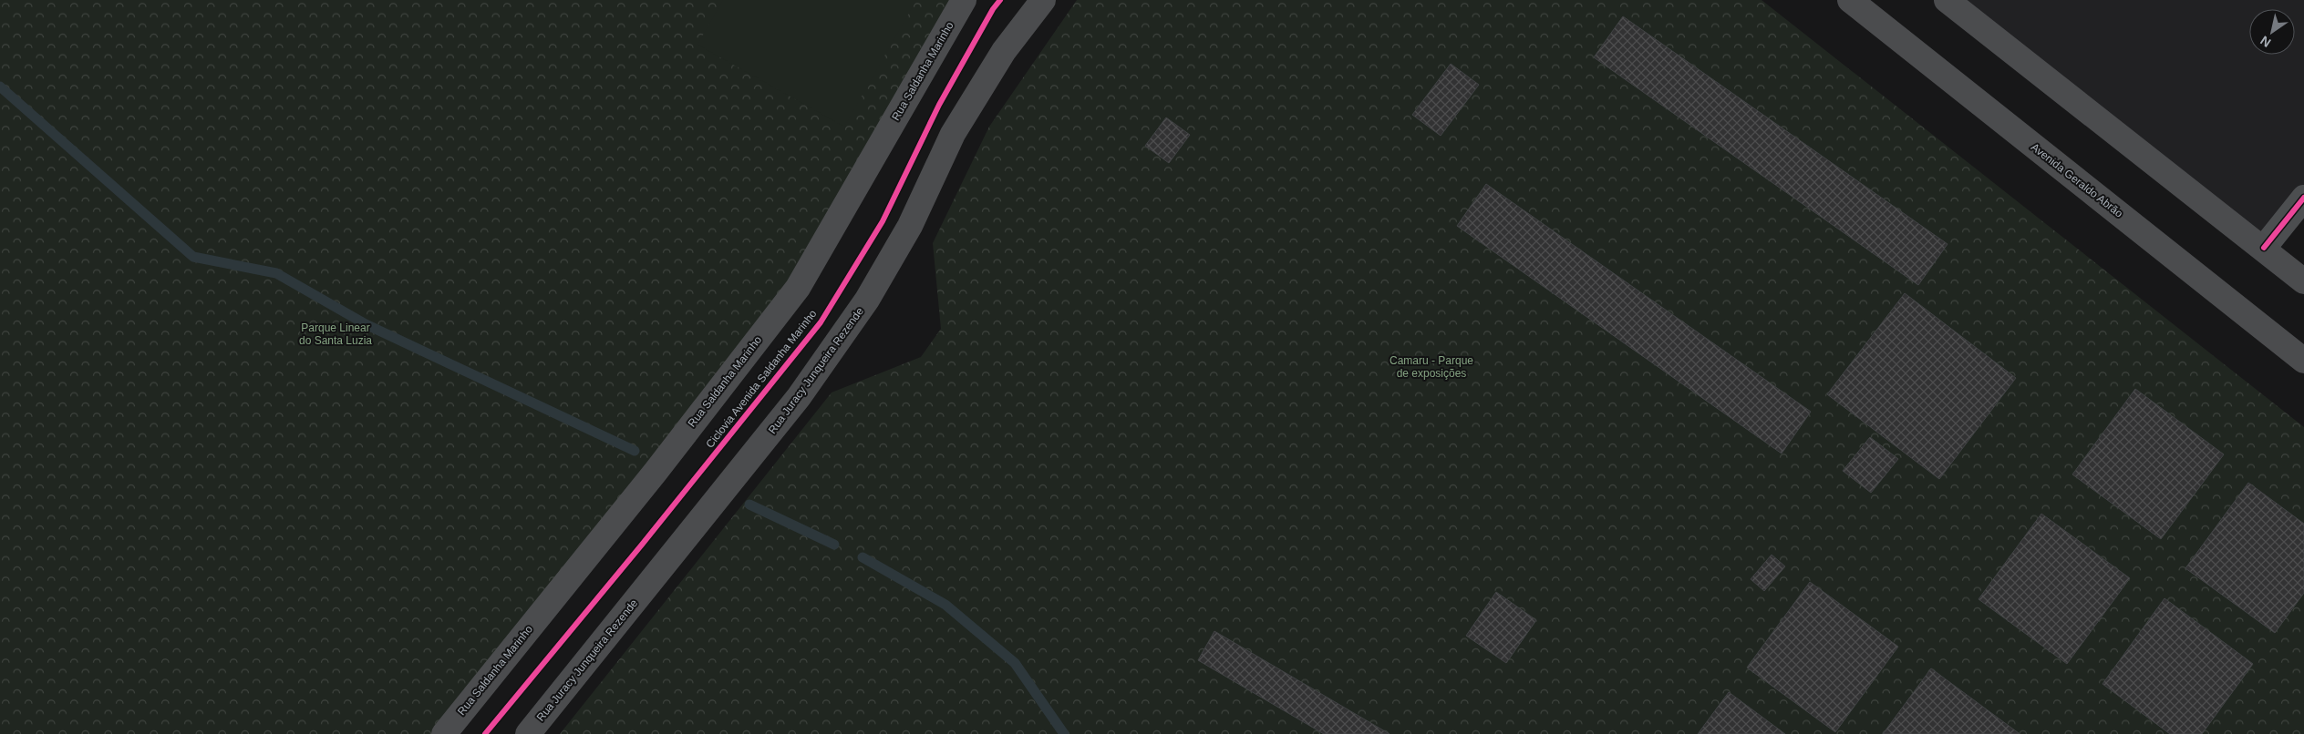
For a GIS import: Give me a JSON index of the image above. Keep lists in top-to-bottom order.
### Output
{
  "streets": {
    "main road": ["Rua Saldanha Marinho", "Avenida Geraldo Abrão", "Rua Juracy Junqueira Rezende"],
    "cycle path": ["Ciclovia Avenida Saldanha Marinho"]
  },
  "parks": ["Parque Linear do Santa Luzia", "Camaru - Parque de exposições"],
  "north": "bottom left"
}
